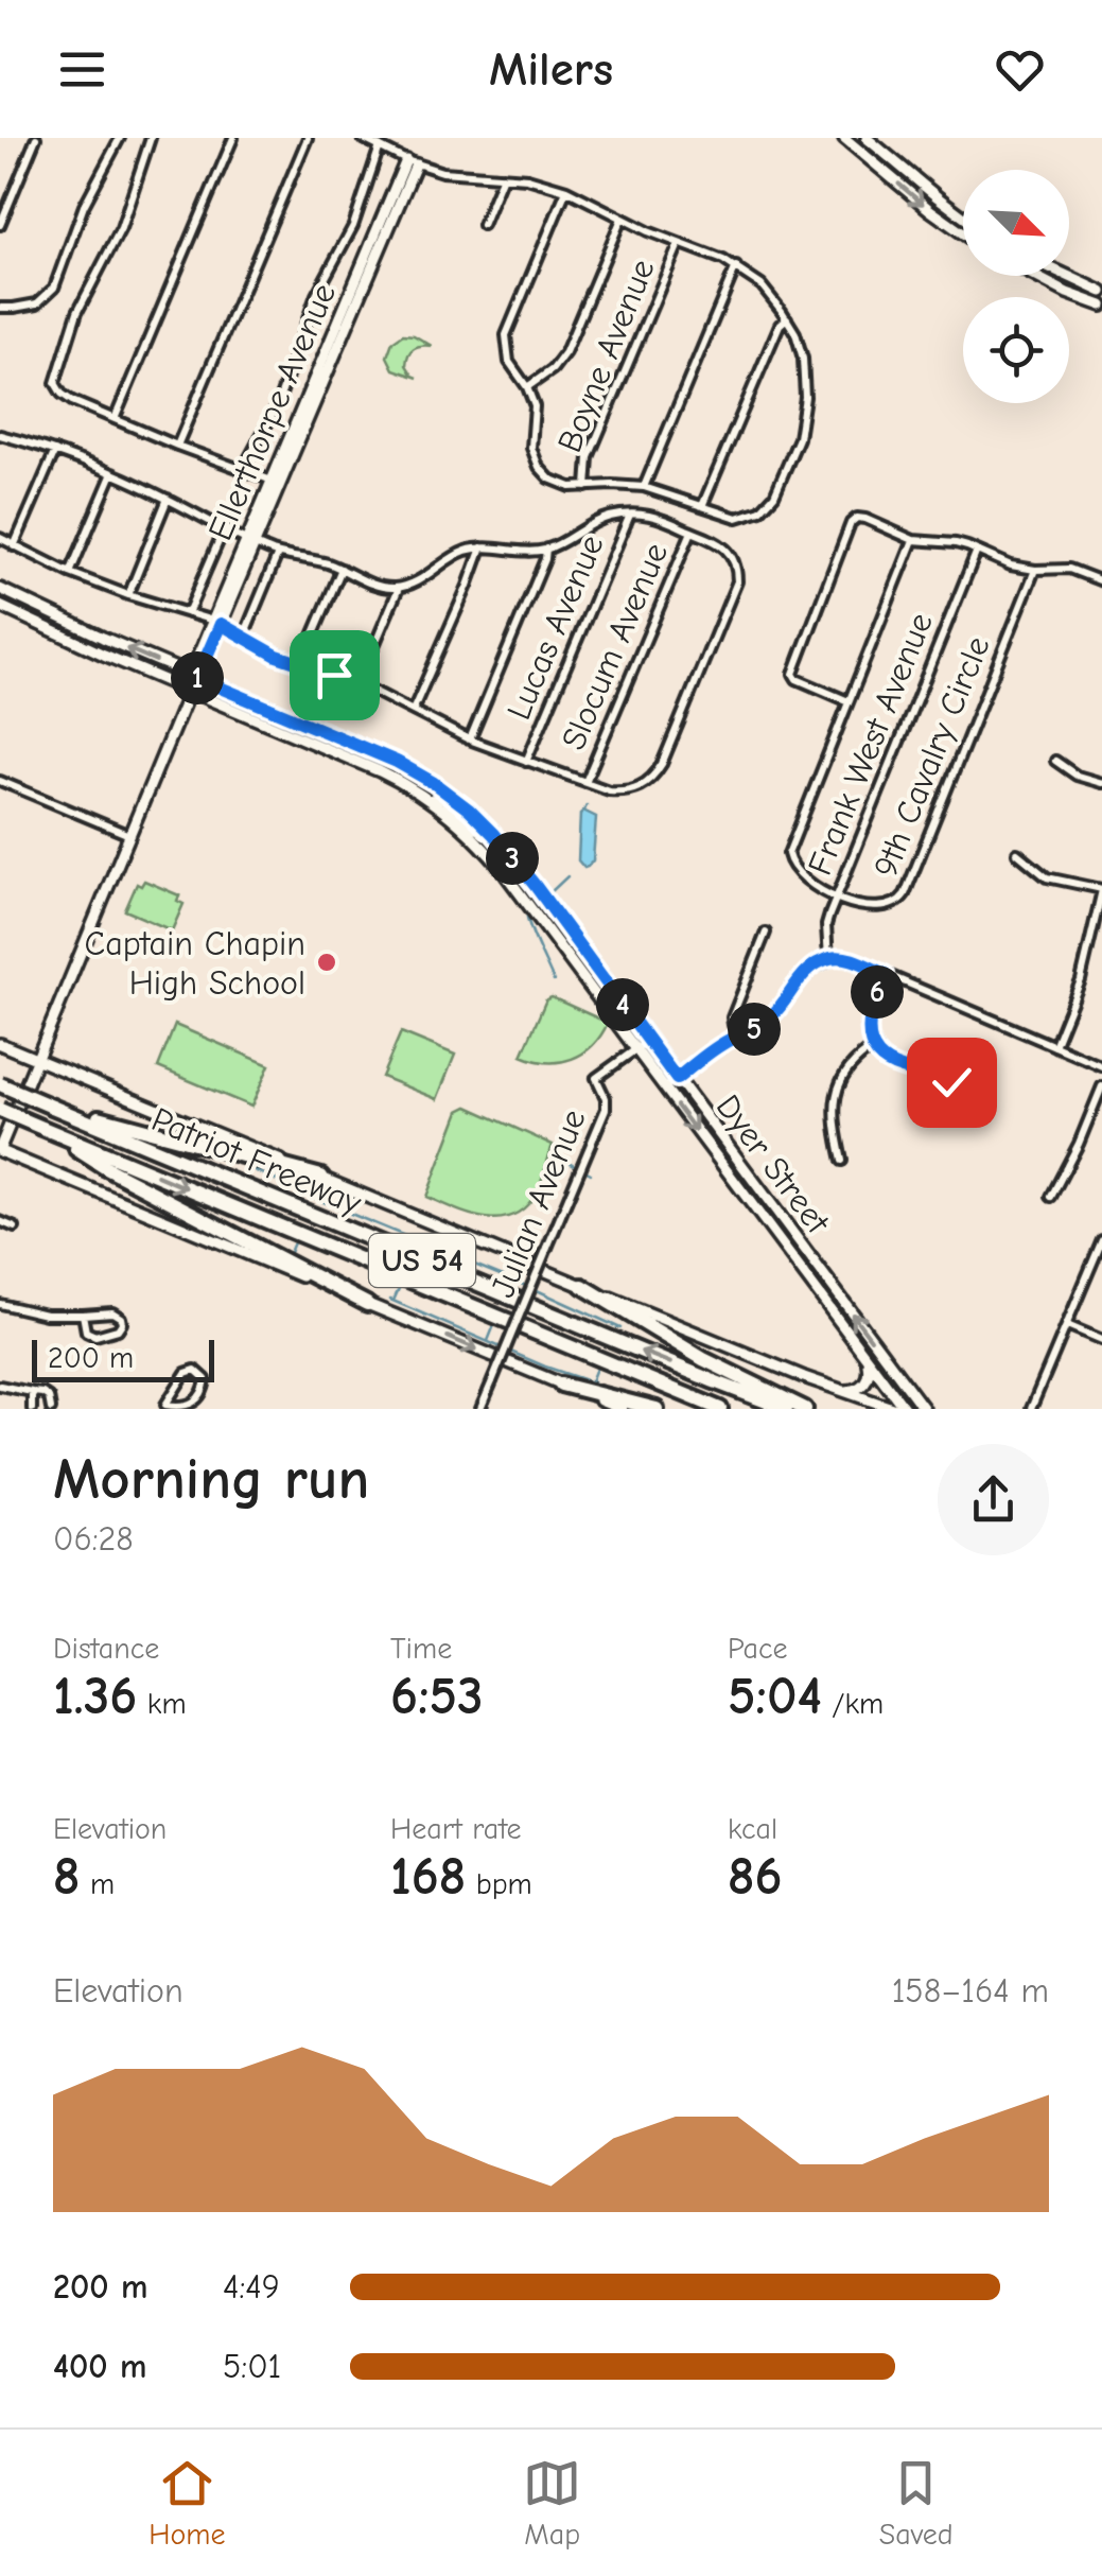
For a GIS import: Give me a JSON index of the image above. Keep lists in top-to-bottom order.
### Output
{
  "streets": {
    "highway": ["Patriot Freeway", "US 54"],
    "main road": ["Ellerthorpe Avenue", "Dyer Street"],
    "street": [
      "Boyne Avenue",
      "Lucas Avenue",
      "Slocum Avenue",
      "Frank West Avenue",
      "9th Cavalry Circle",
      "Julian Avenue"
    ]
  },
  "crossings": [
    ["Ellerthorpe Avenue", "Dyer Street"],
    ["Frank West Avenue", "9th Cavalry Circle"],
    ["Dyer Street", "Julian Avenue"]
  ],
  "places": ["Captain Chapin High School"],
  "scale_bar": "200 m",
  "north": "bottom right",
  "page": {
    "header": "Milers",
    "pins": [
      "1",
      "3",
      "6",
      "4",
      "5"
    ],
    "scale": "200 m",
    "heading": ["Morning run", "06:28"],
    "stats": [
      ["Distance", "1.36 km"],
      ["Time", "6:53"],
      ["Pace", "5:04 /km"],
      ["Elevation", "8 m"],
      ["Heart rate", "168 bpm"],
      ["kcal", "86"]
    ],
    "chart": ["Elevation", "158–164 m"],
    "list": [
      {
        "name": "200 m",
        "note": "4:49"
      },
      {
        "name": "400 m",
        "note": "5:01"
      }
    ],
    "tabs": ["Home", "Map", "Saved"]
  }
}
